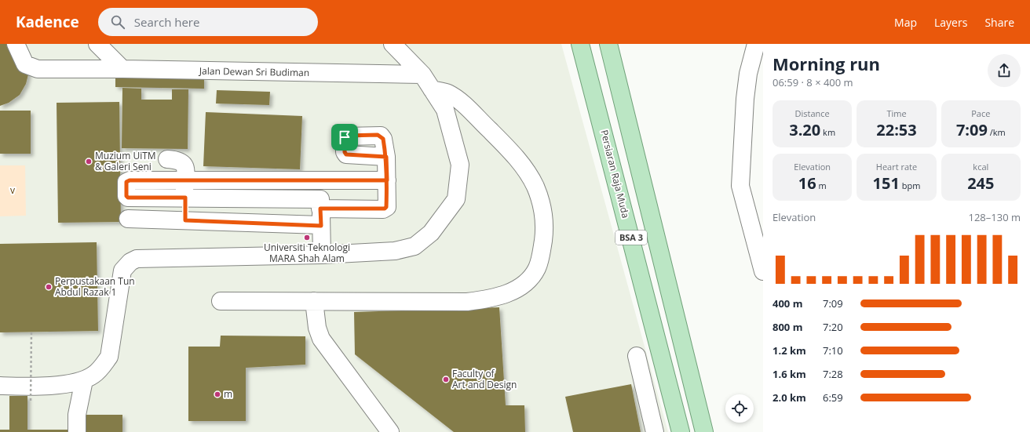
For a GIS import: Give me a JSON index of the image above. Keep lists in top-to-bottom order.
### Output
{
  "streets": {
    "main road": ["Persiaran Raja Muda", "BSA 3"],
    "street": ["Jalan Dewan Sri Budiman"]
  },
  "parks": ["v"],
  "places": [
    "Muzium UiTM & Galeri Seni",
    "Universiti Teknologi MARA Shah Alam",
    "Perpustakaan Tun Abdul Razak 1",
    "Faculty of Art and Design",
    "m"
  ],
  "page": {
    "header": "Kadence",
    "search": "Search here",
    "nav": ["Map", "Layers", "Share"],
    "heading": ["Morning run", "06:59 · 8 × 400 m"],
    "stats": [
      ["Distance", "3.20 km"],
      ["Time", "22:53"],
      ["Pace", "7:09 /km"],
      ["Elevation", "16 m"],
      ["Heart rate", "151 bpm"],
      ["kcal", "245"]
    ],
    "chart": ["Elevation", "128–130 m"],
    "list": [
      {
        "name": "400 m",
        "note": "7:09"
      },
      {
        "name": "800 m",
        "note": "7:20"
      },
      {
        "name": "1.2 km",
        "note": "7:10"
      },
      {
        "name": "1.6 km",
        "note": "7:28"
      },
      {
        "name": "2.0 km",
        "note": "6:59"
      }
    ]
  }
}
